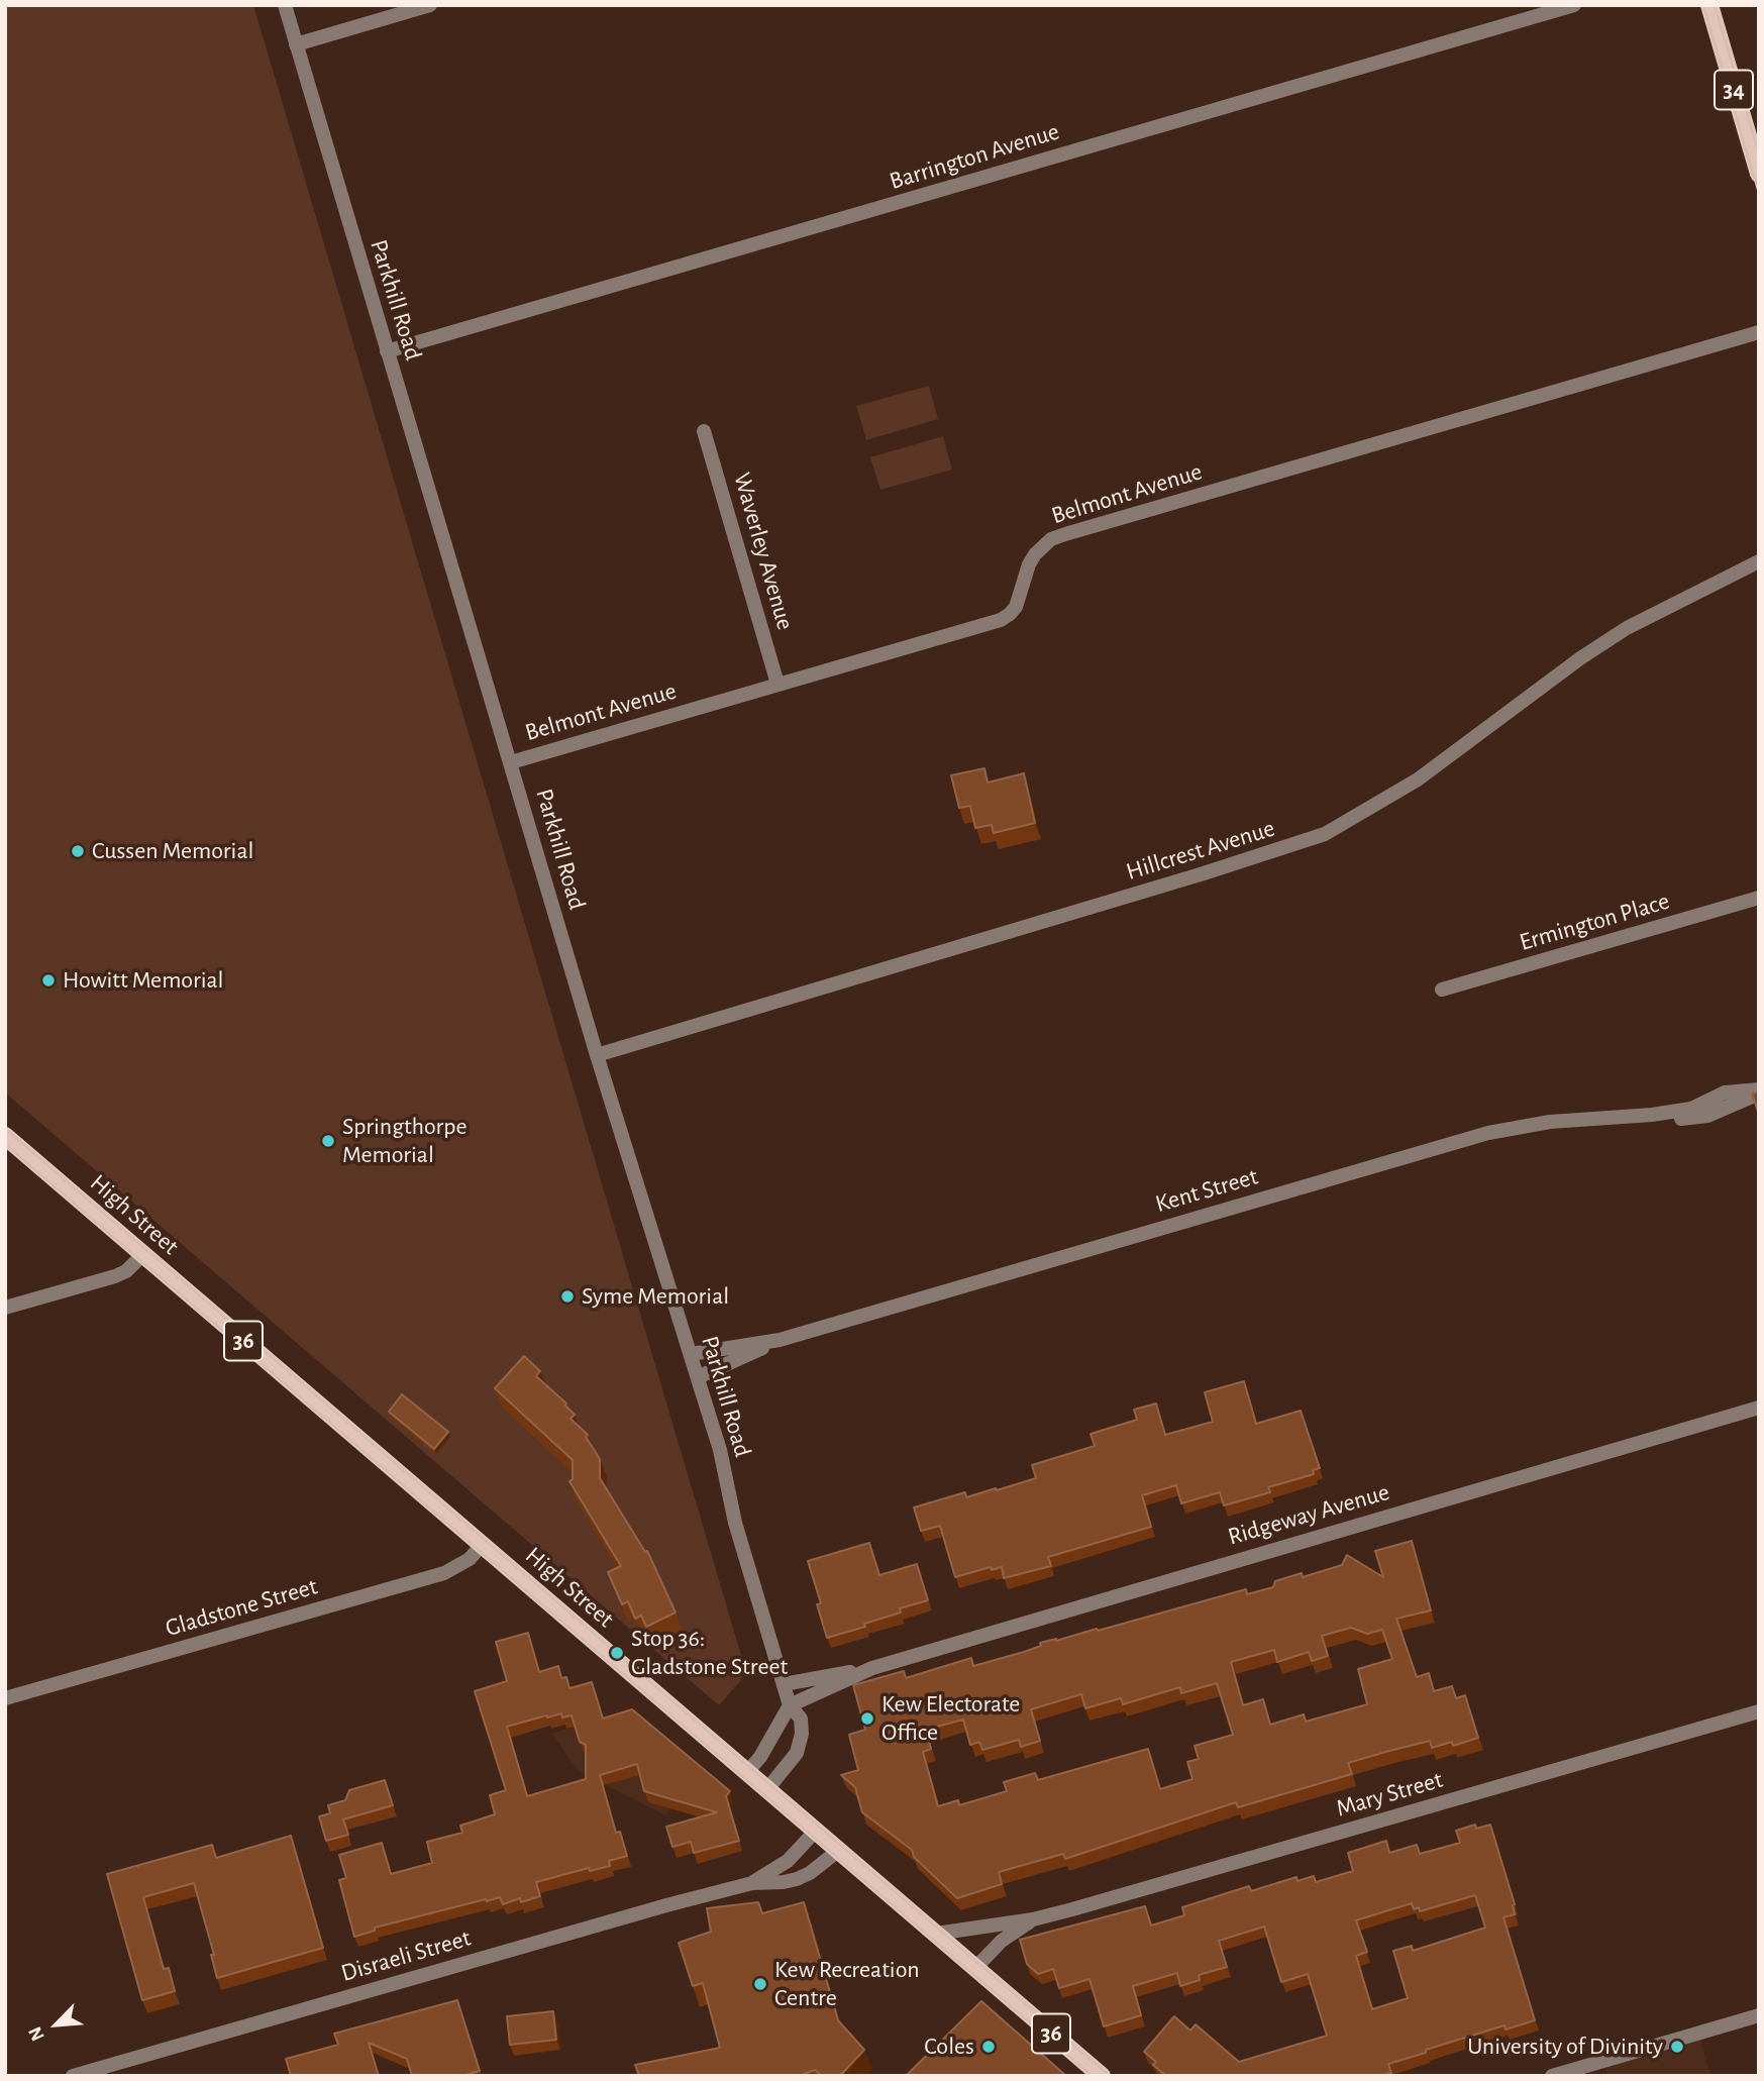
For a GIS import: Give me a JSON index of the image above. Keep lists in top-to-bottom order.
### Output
{
  "streets": {
    "main road": ["34", "High Street", "36"],
    "street": [
      "Barrington Avenue",
      "Parkhill Road",
      "Belmont Avenue",
      "Waverley Avenue",
      "Hillcrest Avenue",
      "Ermington Place",
      "Kent Street",
      "Ridgeway Avenue",
      "Gladstone Street",
      "Mary Street",
      "Disraeli Street"
    ]
  },
  "crossings": [
    ["Barrington Avenue", "Parkhill Road"],
    ["Parkhill Road", "Belmont Avenue"],
    ["Parkhill Road", "Hillcrest Avenue"],
    ["Parkhill Road", "Kent Street"],
    ["Parkhill Road", "High Street"],
    ["Parkhill Road", "Ridgeway Avenue"],
    ["Belmont Avenue", "Waverley Avenue"],
    ["High Street", "Gladstone Street"],
    ["High Street", "Mary Street"],
    ["High Street", "Disraeli Street"]
  ],
  "places": [
    "Cussen Memorial",
    "Howitt Memorial",
    "Springthorpe Memorial",
    "Syme Memorial",
    "Stop 36: Gladstone Street",
    "Kew Electorate Office",
    "Kew Recreation Centre",
    "Coles",
    "University of Divinity"
  ],
  "north": "bottom left"
}
